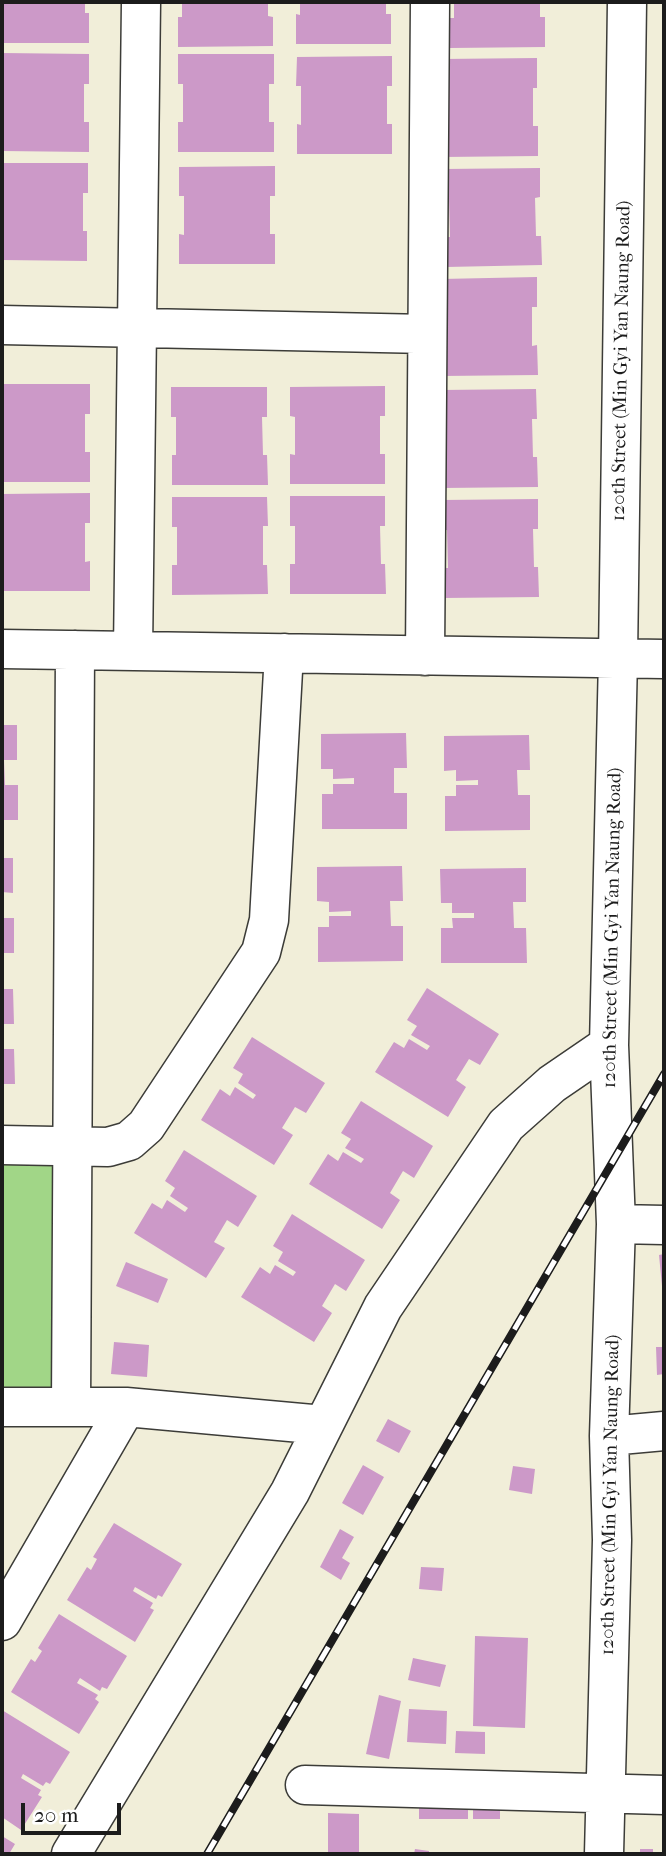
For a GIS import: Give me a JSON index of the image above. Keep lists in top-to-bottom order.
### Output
{
  "streets": {
    "street": ["120th Street (Min Gyi Yan Naung Road)"]
  },
  "scale_bar": "20 m"
}
